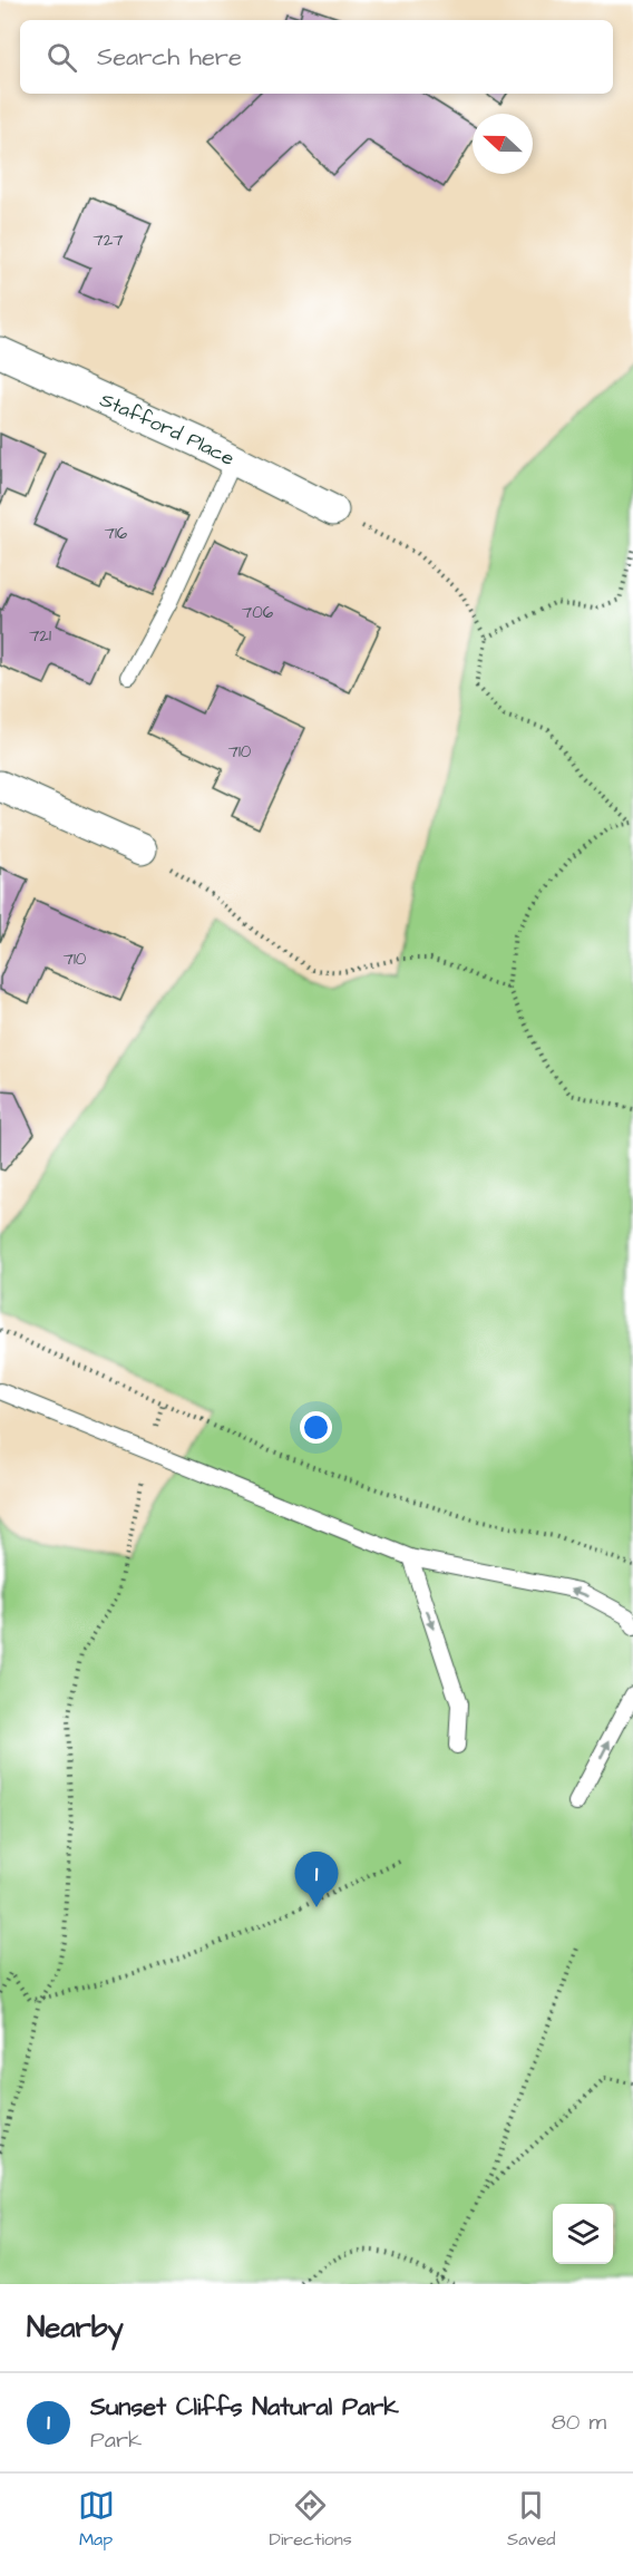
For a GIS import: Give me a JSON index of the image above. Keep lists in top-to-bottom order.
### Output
{
  "streets": {
    "street": ["Stafford Place"]
  },
  "house_numbers": [
    "727",
    "716",
    "706",
    "721",
    "710",
    "710"
  ],
  "north": "left",
  "page": {
    "search": "Search here",
    "pins": "1",
    "heading": "Nearby",
    "list": [
      {
        "mark": "1",
        "name": "Sunset Cliffs Natural Park",
        "note": "Park",
        "value": "80 m"
      }
    ],
    "nav": ["Map", "Directions", "Saved"]
  }
}
